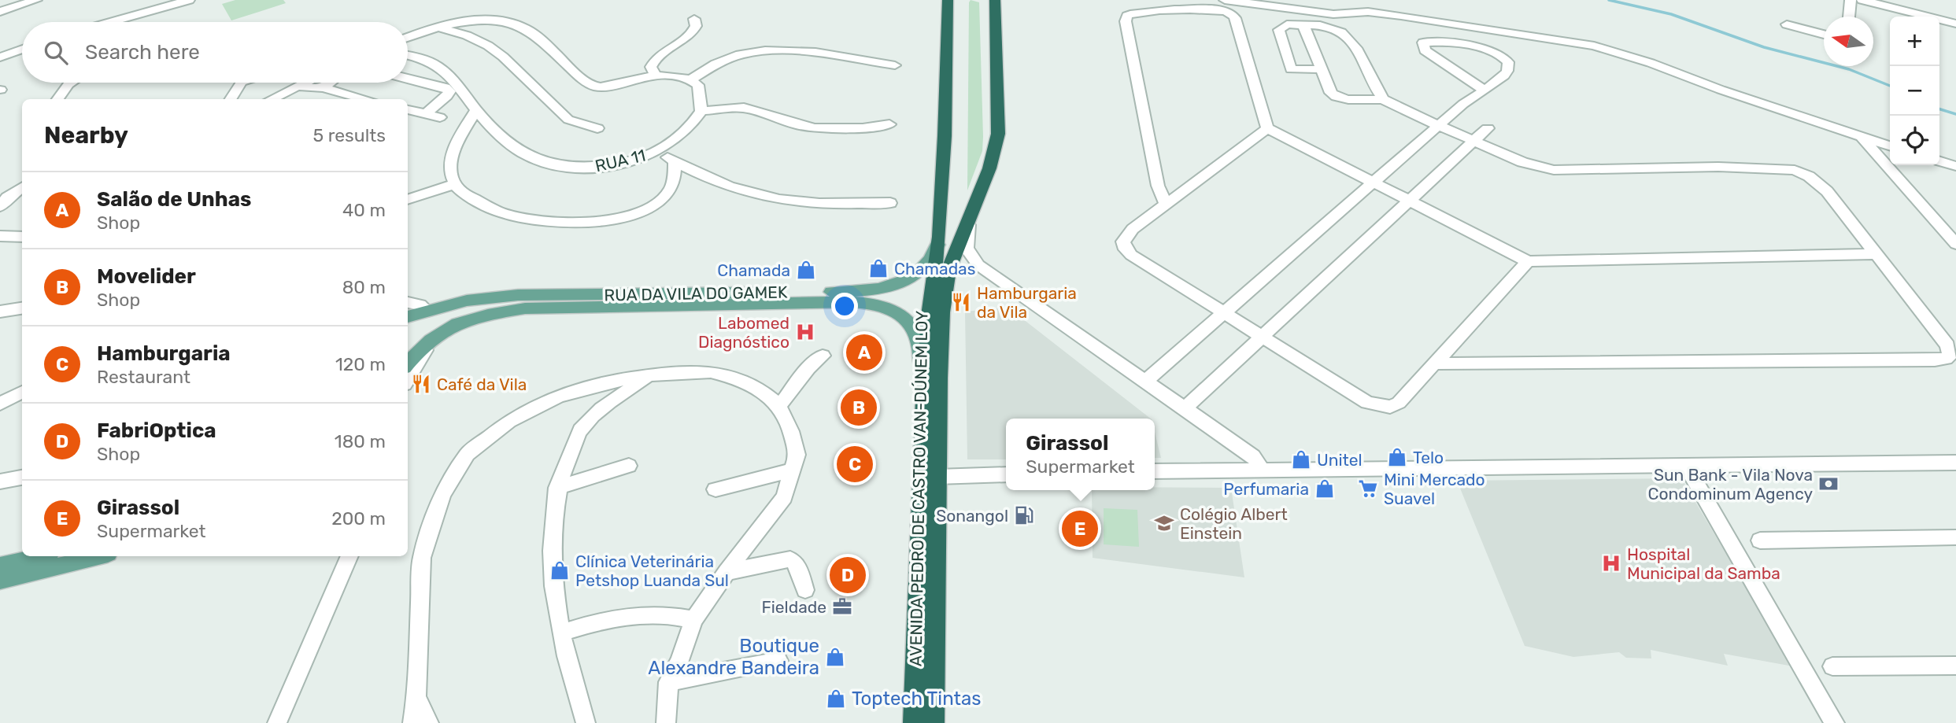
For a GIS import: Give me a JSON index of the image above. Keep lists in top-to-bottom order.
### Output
{
  "streets": {
    "highway": ["AVENIDA PEDRO DE CASTRO VAN-DÚNEM LOY"],
    "main road": ["RUA DA VILA DO GAMEK"],
    "street": ["RUA 11"]
  },
  "crossings": [
    ["RUA DA VILA DO GAMEK", "AVENIDA PEDRO DE CASTRO VAN-DÚNEM LOY"]
  ],
  "places": {
    "shop": [
      "Chamadas",
      "Chamada",
      "Telo",
      "Unitel",
      "Perfumaria",
      "Clínica Veterinária Petshop Luanda Sul",
      "Boutique Alexandre Bandeira",
      "Toptech Tintas"
    ],
    "restaurant": ["Hamburgaria da Vila", "Café da Vila"],
    "hospital": ["Labomed Diagnóstico", "Hospital Municipal da Samba"],
    "bank": ["Sun Bank - Vila Nova Condominum Agency"],
    "supermarket": ["Mini Mercado Suavel"],
    "fuel station": ["Sonangol"],
    "school or university": ["Colégio Albert Einstein"],
    "office": ["Fieldade"]
  },
  "north": "left",
  "page": {
    "map_buttons": ["+", "−"],
    "search": "Search here",
    "heading": ["Nearby", "5 results"],
    "list": [
      {
        "mark": "A",
        "name": "Salão de Unhas",
        "note": "Shop",
        "value": "40 m"
      },
      {
        "mark": "B",
        "name": "Movelider",
        "note": "Shop",
        "value": "80 m"
      },
      {
        "mark": "C",
        "name": "Hamburgaria",
        "note": "Restaurant",
        "value": "120 m"
      },
      {
        "mark": "D",
        "name": "FabriOptica",
        "note": "Shop",
        "value": "180 m"
      },
      {
        "mark": "E",
        "name": "Girassol",
        "note": "Supermarket",
        "value": "200 m"
      }
    ],
    "pins": [
      "A",
      "B",
      "C",
      "E",
      "D"
    ],
    "popup": ["Girassol", "Supermarket"]
  }
}
